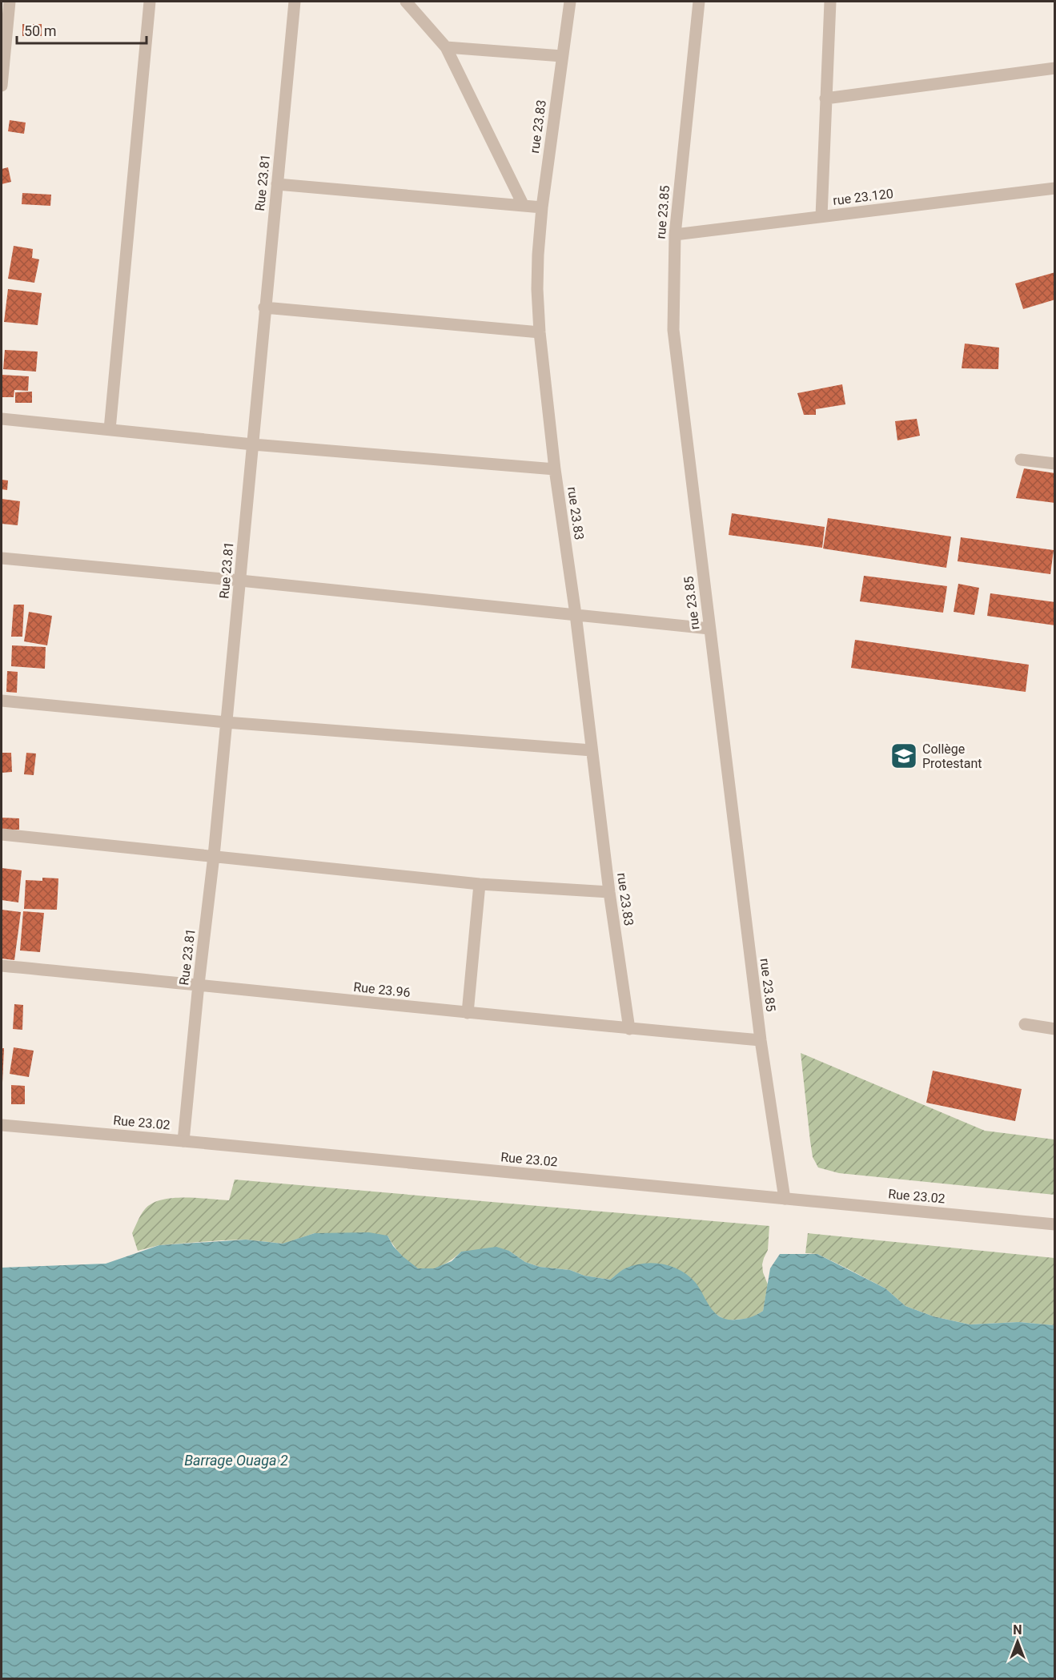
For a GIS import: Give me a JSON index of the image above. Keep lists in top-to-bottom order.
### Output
{
  "streets": {
    "street": [
      "rue 23.83",
      "Rue 23.81",
      "rue 23.120",
      "rue 23.85",
      "Rue 23.96",
      "Rue 23.02"
    ]
  },
  "crossings": [
    ["rue 23.83", "Rue 23.96"],
    ["Rue 23.81", "Rue 23.96"],
    ["Rue 23.81", "Rue 23.02"],
    ["rue 23.120", "rue 23.85"],
    ["rue 23.85", "Rue 23.96"],
    ["rue 23.85", "Rue 23.02"]
  ],
  "water": ["Barrage Ouaga 2"],
  "places": {
    "school or university": ["Collège Protestant"]
  },
  "scale_bar": "50 m",
  "north": "top"
}
